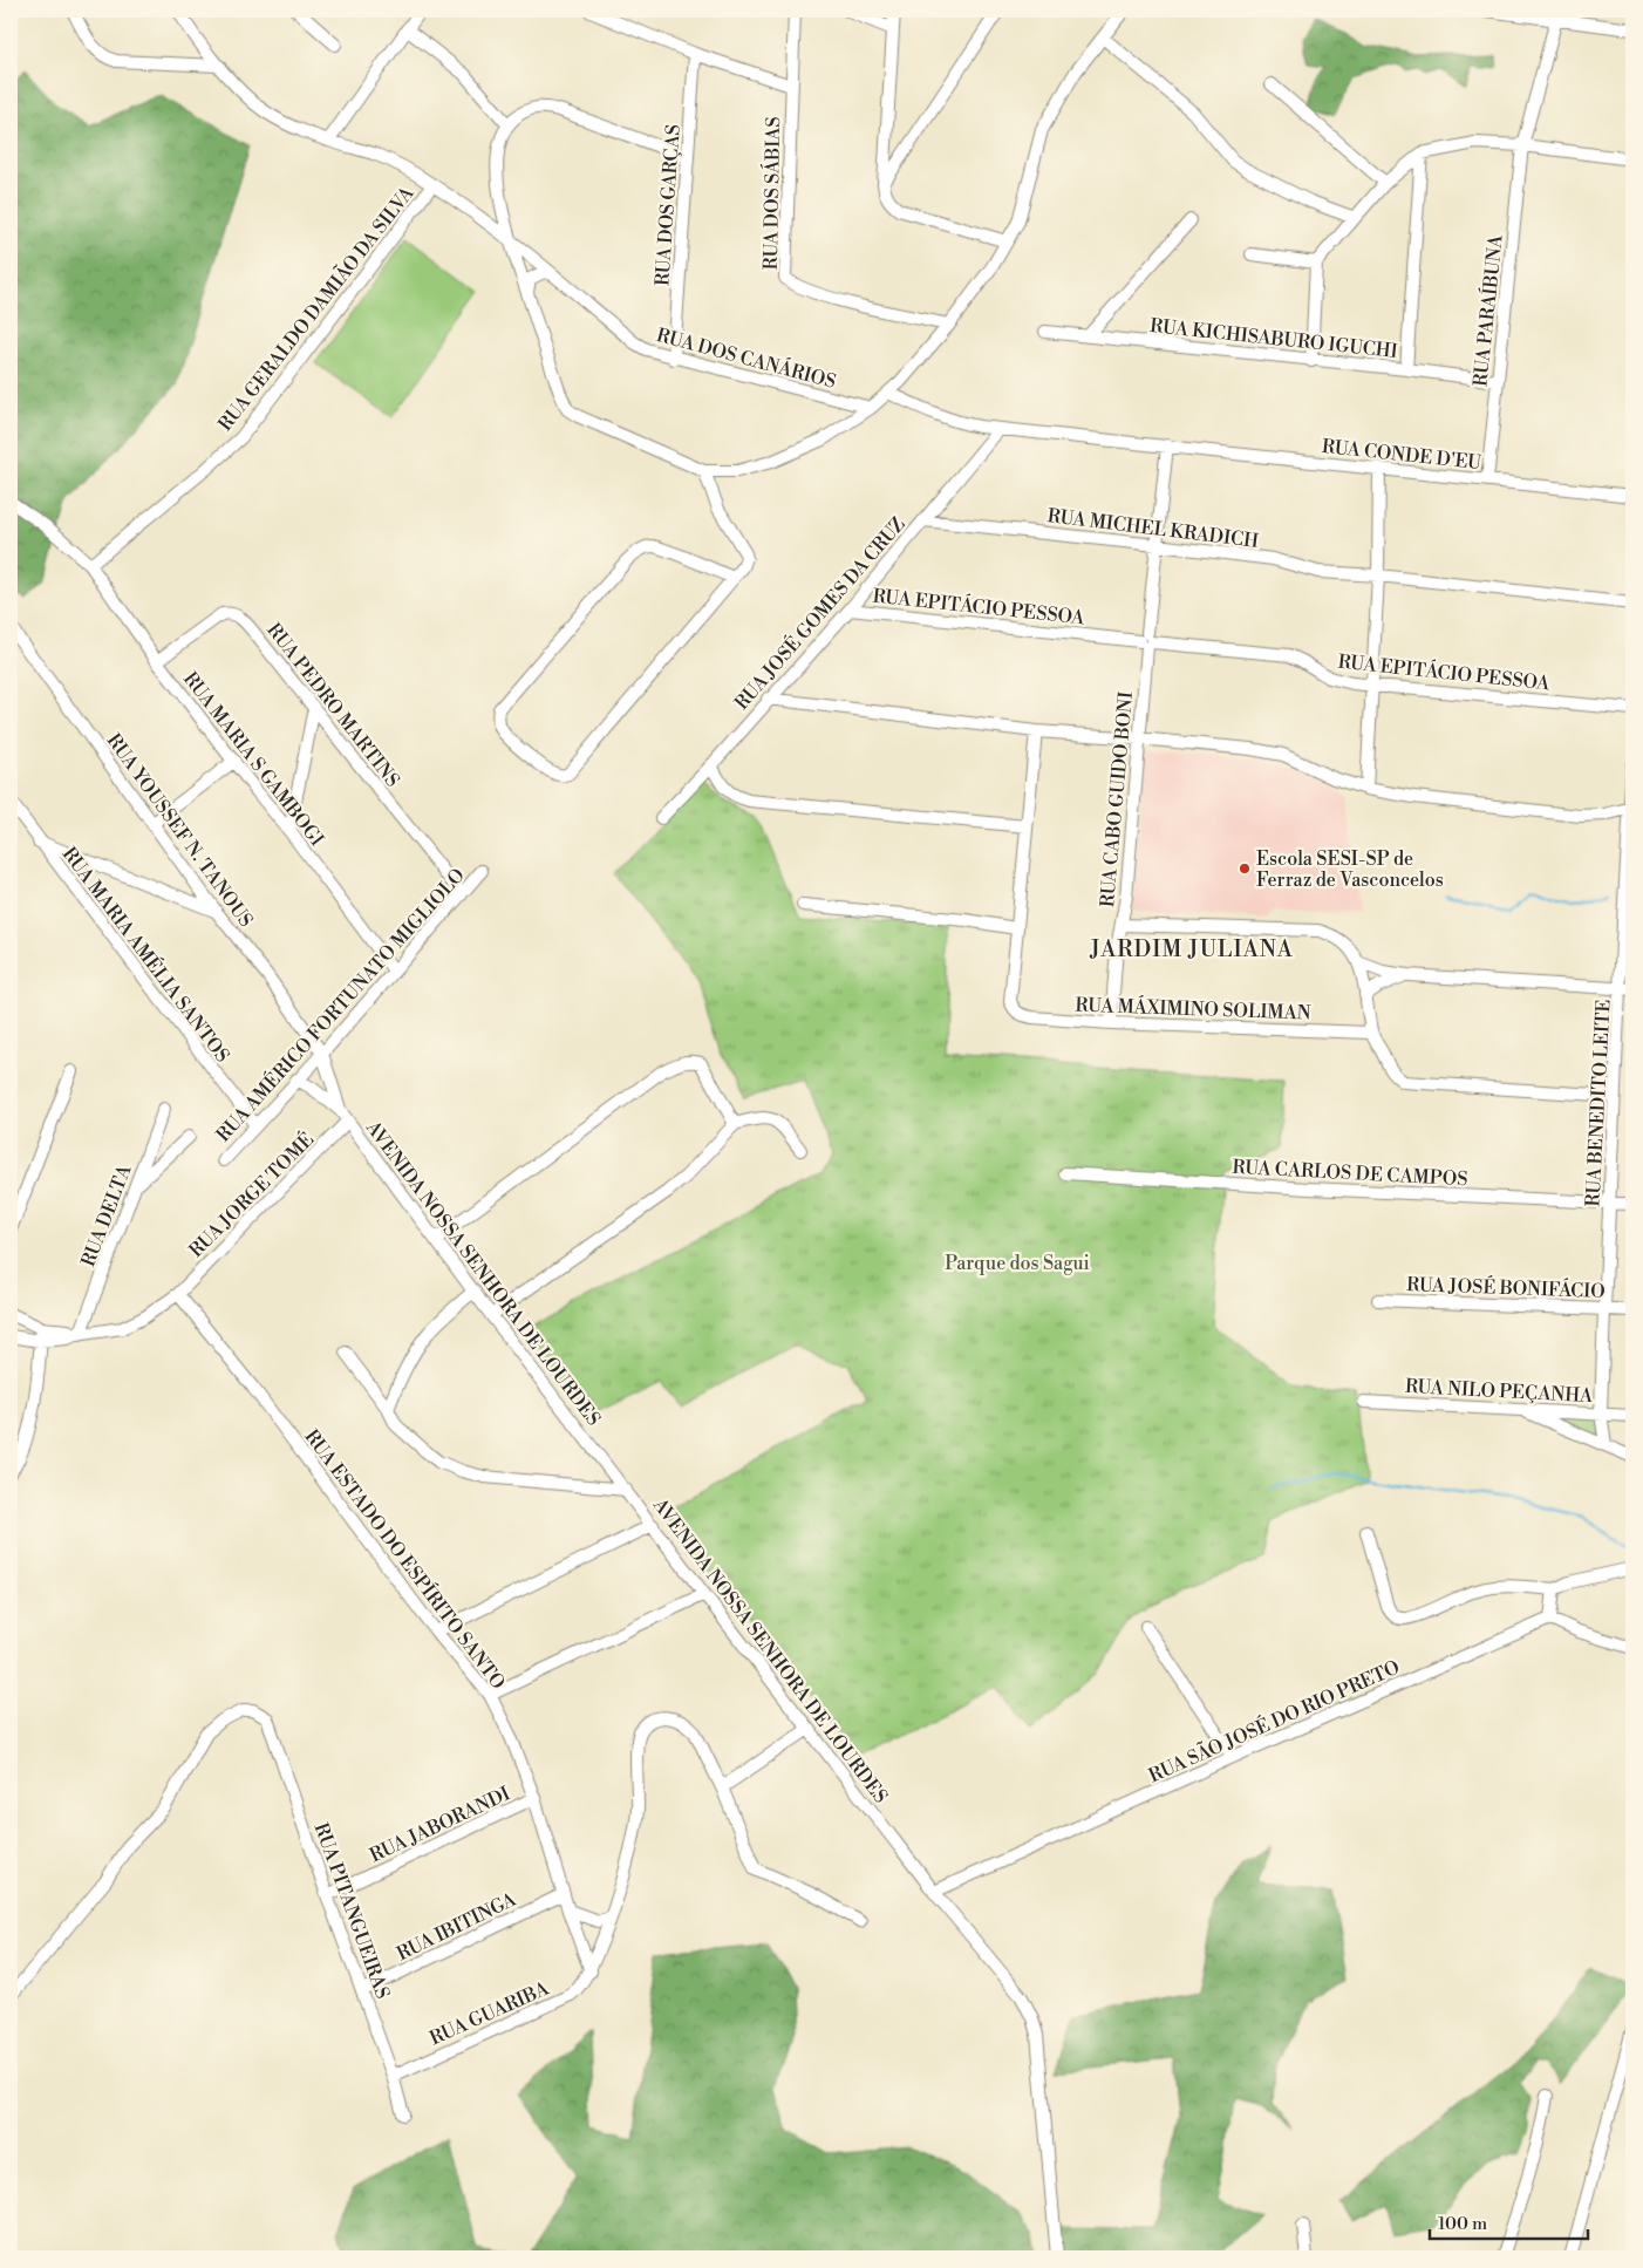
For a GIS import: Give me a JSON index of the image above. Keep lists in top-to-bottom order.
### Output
{
  "streets": {
    "street": [
      "RUA DOS SÁBIAS",
      "RUA DOS GARÇAS",
      "RUA GERALDO DAMIÃO DA SILVA",
      "RUA PARAÍBUNA",
      "RUA KICHISABURO IGUCHI",
      "RUA DOS CANÁRIOS",
      "RUA CONDE D'EU",
      "RUA MICHEL KRADICH",
      "RUA EPITÁCIO PESSOA",
      "RUA JOSÉ GOMES DA CRUZ",
      "RUA PEDRO MARTINS",
      "RUA MARIA S GAMBOGI",
      "RUA CABO GUIDO BONI",
      "RUA YOUSSEF N. TANOUS",
      "RUA MARIA AMÉLIA SANTOS",
      "RUA AMÉRICO FORTUNATO MIGLIOLO",
      "RUA MÁXIMINO SOLIMAN",
      "RUA BENEDITO LEITE",
      "RUA CARLOS DE CAMPOS",
      "RUA JORGE TOMÉ",
      "RUA DELTA",
      "AVENIDA NOSSA SENHORA DE LOURDES",
      "RUA JOSÉ BONIFÁCIO",
      "RUA NILO PEÇANHA",
      "RUA ESTADO DO ESPÍRITO SANTO",
      "RUA SÃO JOSÉ DO RIO PRETO",
      "RUA JABORANDI",
      "RUA PITANGUEIRAS",
      "RUA IBITINGA",
      "RUA GUARIBA"
    ]
  },
  "crossings": [
    ["RUA DOS GARÇAS", "RUA DOS CANÁRIOS"],
    ["RUA GERALDO DAMIÃO DA SILVA", "RUA DOS CANÁRIOS"],
    ["RUA GERALDO DAMIÃO DA SILVA", "RUA MARIA S GAMBOGI"],
    ["RUA PARAÍBUNA", "RUA KICHISABURO IGUCHI"],
    ["RUA PARAÍBUNA", "RUA CONDE D'EU"],
    ["RUA CONDE D'EU", "RUA JOSÉ GOMES DA CRUZ"],
    ["RUA CONDE D'EU", "RUA CABO GUIDO BONI"],
    ["RUA MICHEL KRADICH", "RUA JOSÉ GOMES DA CRUZ"],
    ["RUA MICHEL KRADICH", "RUA CABO GUIDO BONI"],
    ["RUA EPITÁCIO PESSOA", "RUA JOSÉ GOMES DA CRUZ"],
    ["RUA EPITÁCIO PESSOA", "RUA CABO GUIDO BONI"],
    ["RUA PEDRO MARTINS", "RUA MARIA S GAMBOGI"],
    ["RUA PEDRO MARTINS", "RUA AMÉRICO FORTUNATO MIGLIOLO"],
    ["RUA MARIA S GAMBOGI", "RUA AMÉRICO FORTUNATO MIGLIOLO"],
    ["RUA CABO GUIDO BONI", "RUA MÁXIMINO SOLIMAN"],
    ["RUA YOUSSEF N. TANOUS", "RUA AMÉRICO FORTUNATO MIGLIOLO"],
    ["RUA YOUSSEF N. TANOUS", "AVENIDA NOSSA SENHORA DE LOURDES"],
    ["RUA MARIA AMÉLIA SANTOS", "RUA AMÉRICO FORTUNATO MIGLIOLO"],
    ["RUA BENEDITO LEITE", "RUA CARLOS DE CAMPOS"],
    ["RUA BENEDITO LEITE", "RUA JOSÉ BONIFÁCIO"],
    ["RUA BENEDITO LEITE", "RUA NILO PEÇANHA"],
    ["RUA JORGE TOMÉ", "RUA DELTA"],
    ["RUA JORGE TOMÉ", "AVENIDA NOSSA SENHORA DE LOURDES"],
    ["RUA JORGE TOMÉ", "RUA ESTADO DO ESPÍRITO SANTO"],
    ["AVENIDA NOSSA SENHORA DE LOURDES", "RUA SÃO JOSÉ DO RIO PRETO"],
    ["RUA ESTADO DO ESPÍRITO SANTO", "RUA JABORANDI"],
    ["RUA ESTADO DO ESPÍRITO SANTO", "RUA IBITINGA"],
    ["RUA ESTADO DO ESPÍRITO SANTO", "RUA GUARIBA"],
    ["RUA JABORANDI", "RUA PITANGUEIRAS"],
    ["RUA PITANGUEIRAS", "RUA IBITINGA"],
    ["RUA PITANGUEIRAS", "RUA GUARIBA"]
  ],
  "districts": ["JARDIM JULIANA"],
  "parks": ["Parque dos Sagui"],
  "places": ["Escola SESI-SP de Ferraz de Vasconcelos"],
  "scale_bar": "100 m"
}
